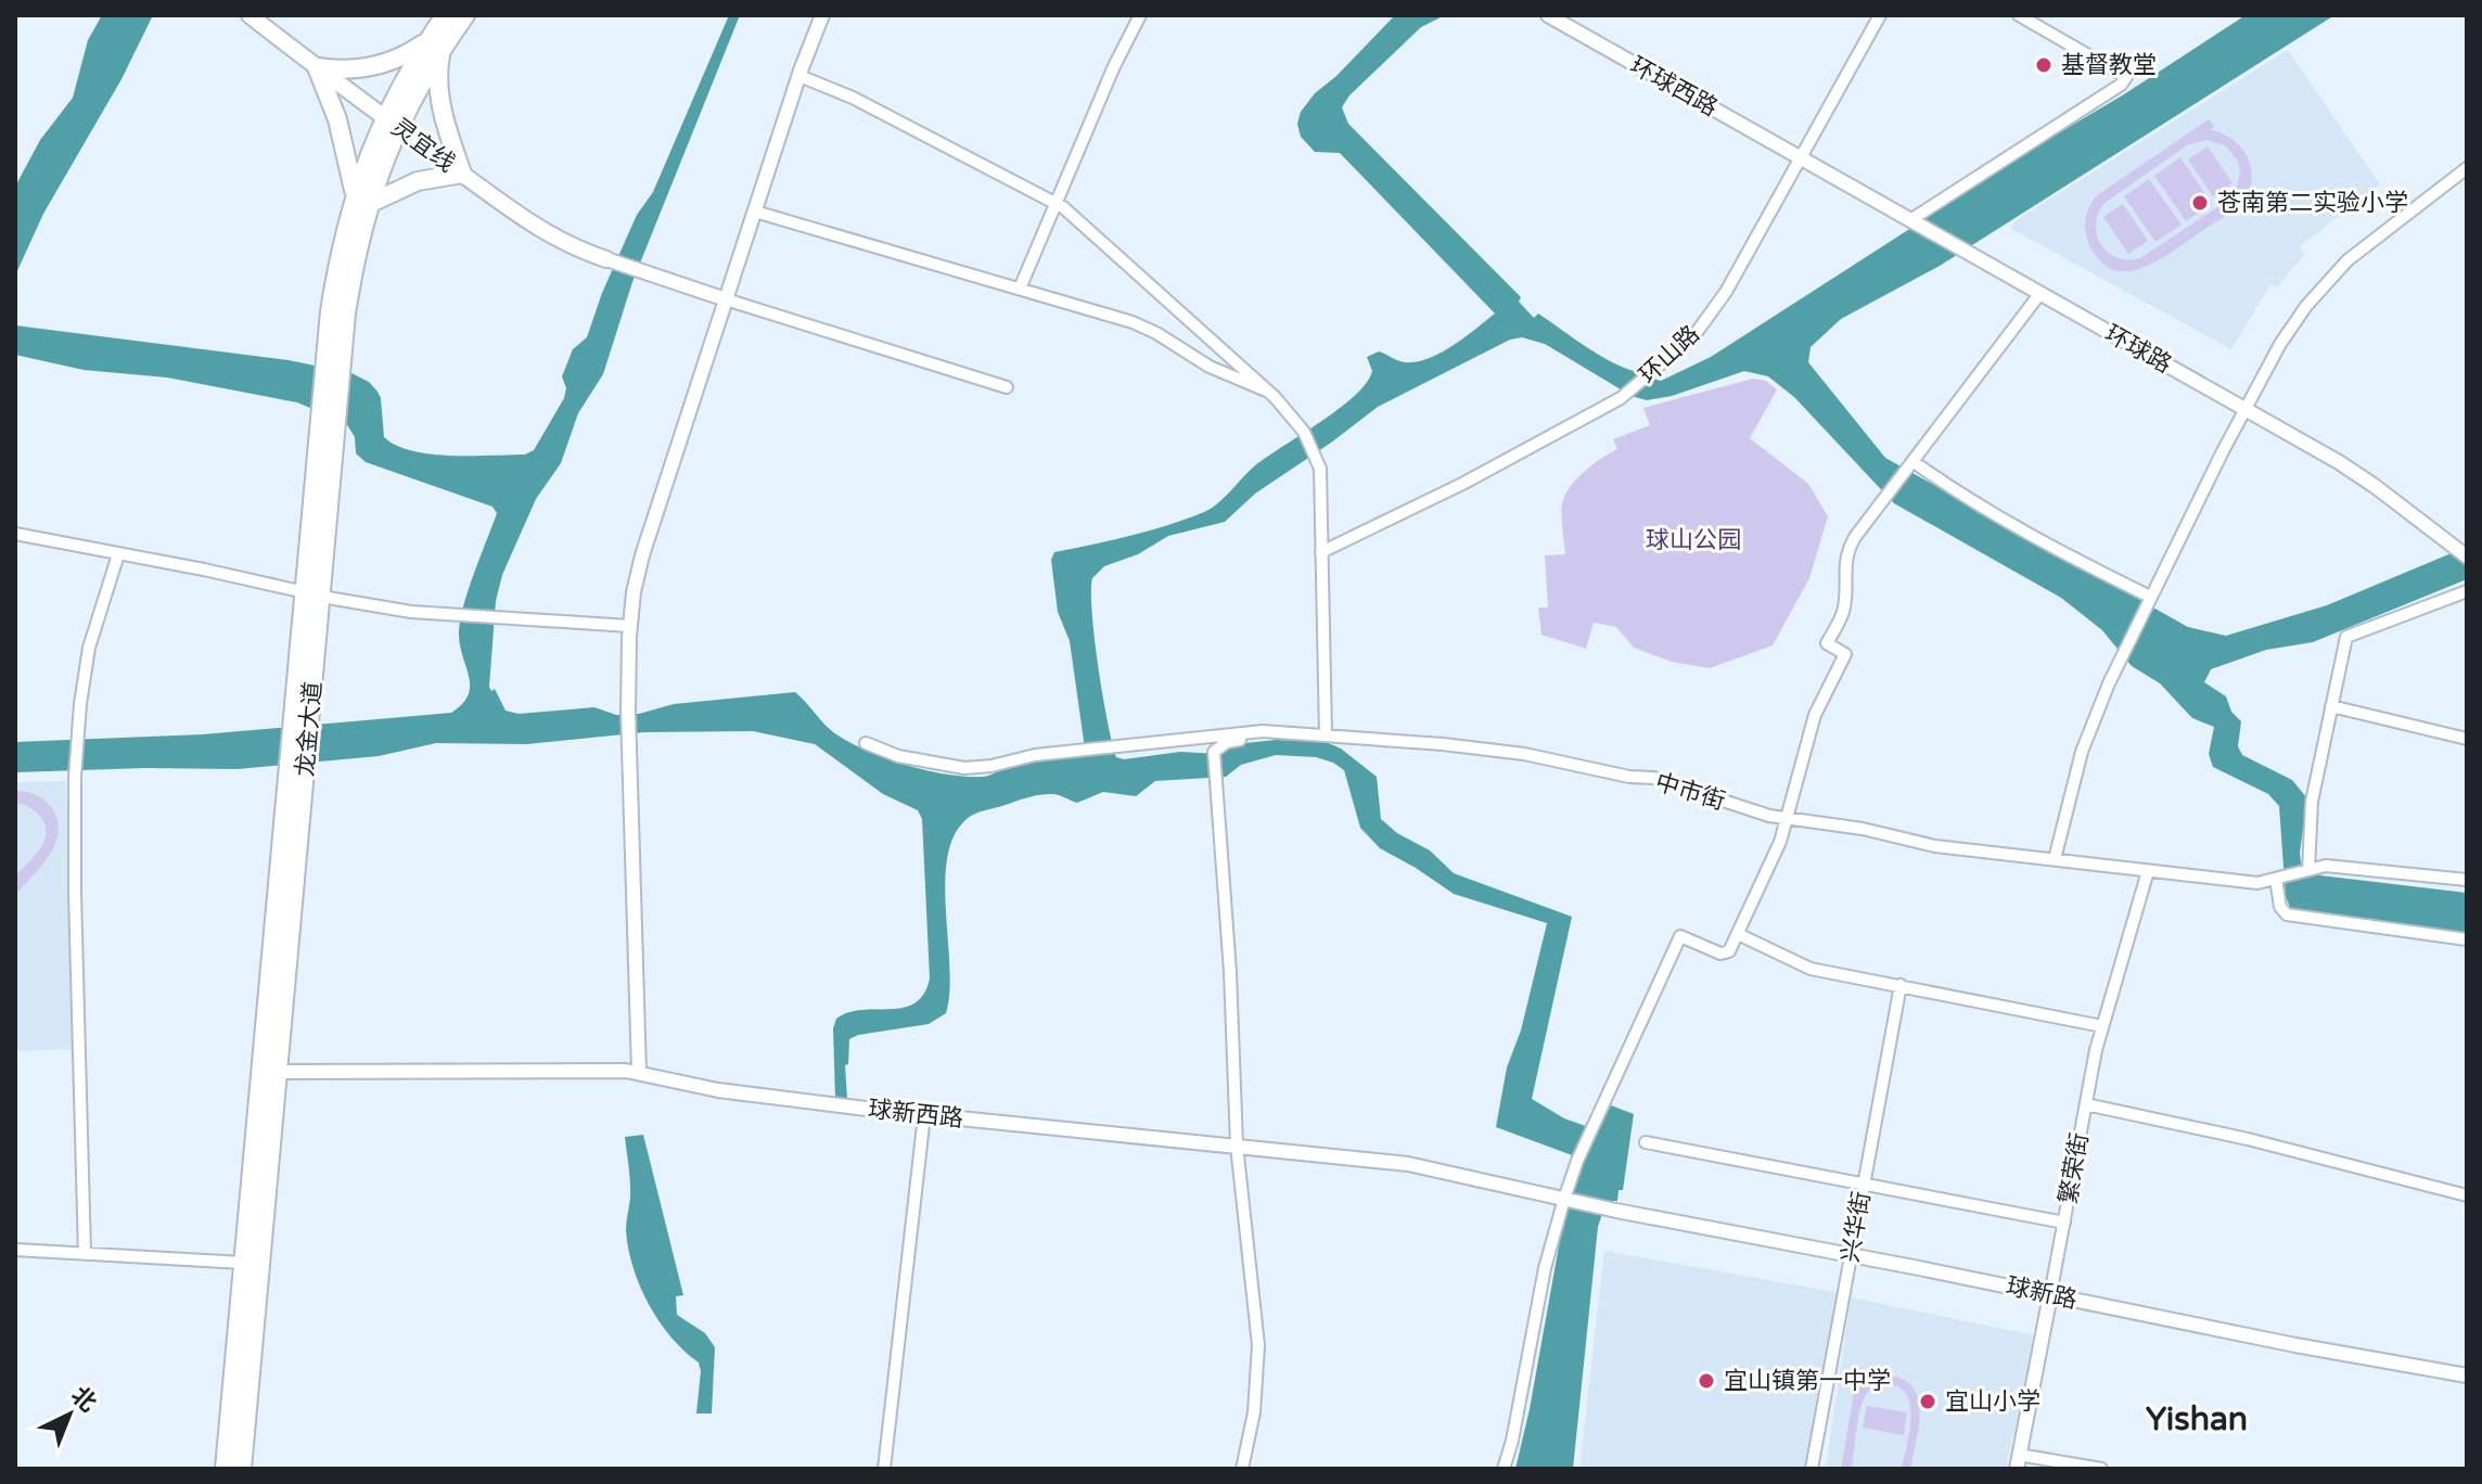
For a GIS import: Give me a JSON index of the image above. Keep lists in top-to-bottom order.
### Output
{
  "streets": {
    "main road": ["灵宜线", "龙金大道"],
    "street": [
      "环球西路",
      "环球路",
      "环山路",
      "中市街",
      "球新西路",
      "繁荣街",
      "兴华街",
      "球新路"
    ]
  },
  "crossings": [
    ["环球西路", "环球路"],
    ["环球西路", "环山路"],
    ["灵宜线", "龙金大道"],
    ["环球路", "环山路"],
    ["龙金大道", "球新西路"],
    ["中市街", "繁荣街"],
    ["球新西路", "球新路"],
    ["繁荣街", "球新路"],
    ["兴华街", "球新路"]
  ],
  "districts": ["Yishan"],
  "parks": ["球山公园"],
  "places": [
    "基督教堂",
    "苍南第二实验小学",
    "宜山镇第一中学",
    "宜山小学"
  ],
  "north": "top right"
}
